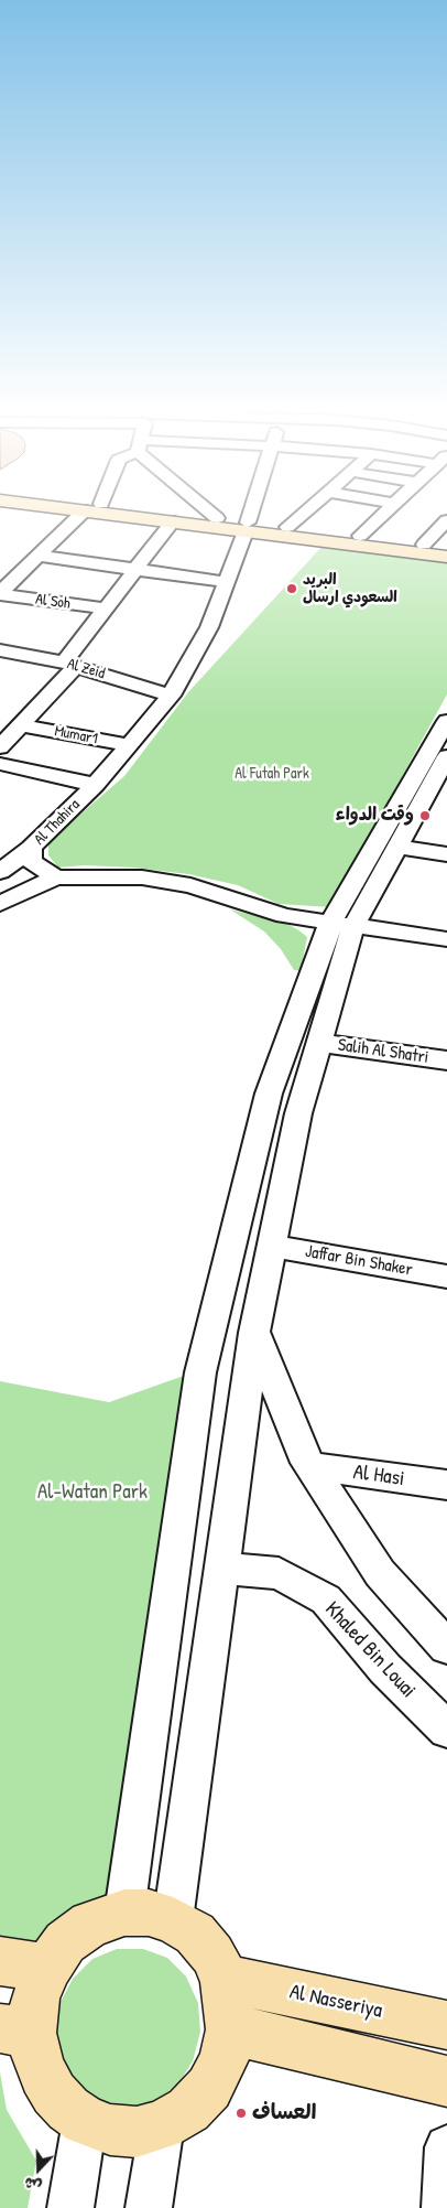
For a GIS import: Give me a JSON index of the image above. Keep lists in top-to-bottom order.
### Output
{
  "streets": {
    "main road": ["Al Nasseriya"],
    "street": [
      "Al Soh",
      "Al Zeid",
      "Mumar1",
      "Al Thahira",
      "Salih Al Shatri",
      "Jaffar Bin Shaker",
      "Al Hasi",
      "Khaled Bin Louai"
    ]
  },
  "crossings": [
    ["Al Zeid", "Al Thahira"],
    ["Mumar1", "Al Thahira"]
  ],
  "parks": ["Al Futah Park", "Al-Watan Park"],
  "places": ["البريد السعودي ارسال", "وقت الدواء", "العساف"],
  "north": "bottom"
}
